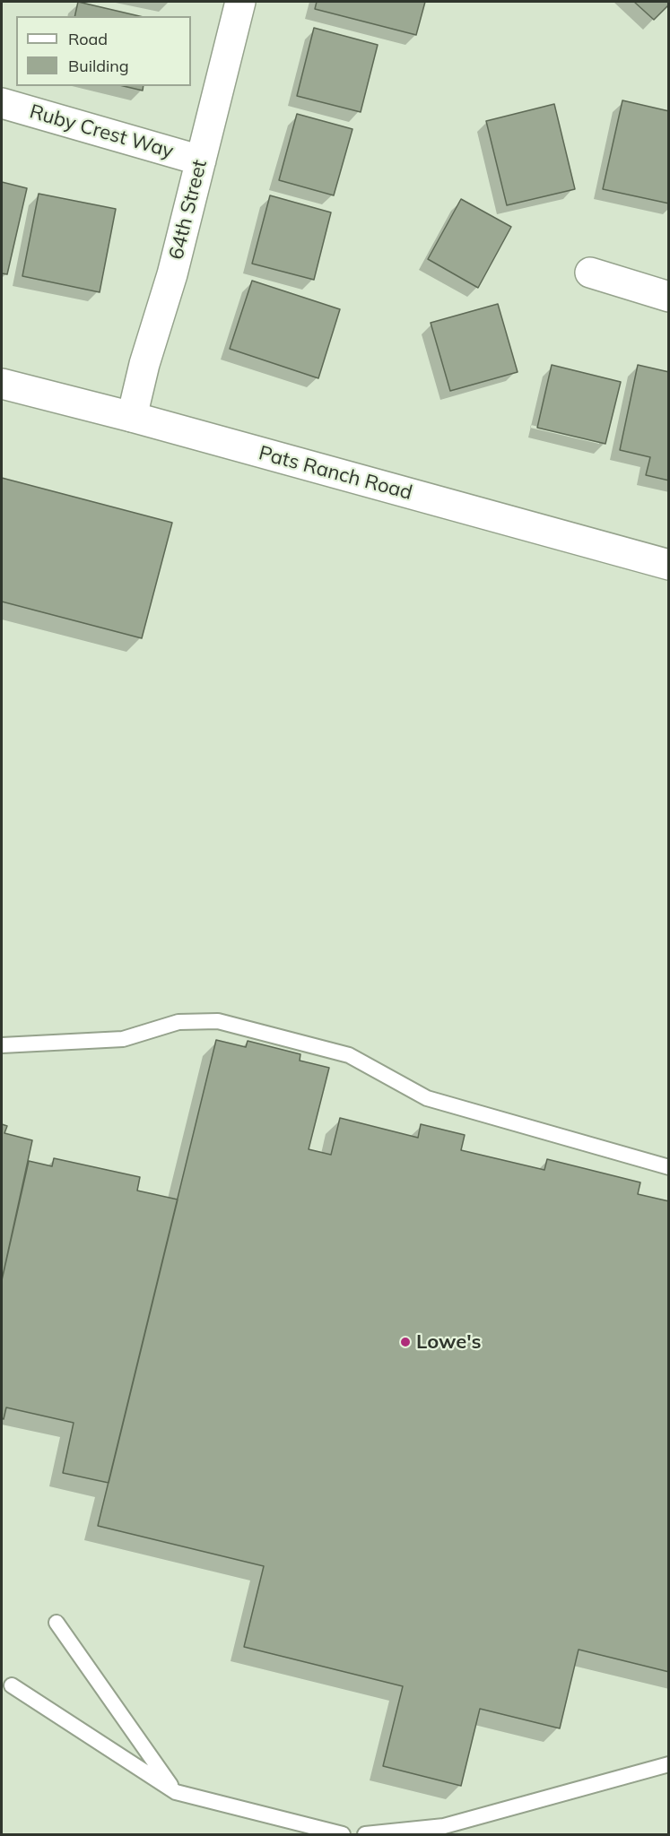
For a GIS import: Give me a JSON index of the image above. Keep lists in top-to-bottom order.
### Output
{
  "streets": {
    "street": ["Ruby Crest Way", "64th Street", "Pats Ranch Road"]
  },
  "crossings": [
    ["Ruby Crest Way", "64th Street"],
    ["64th Street", "Pats Ranch Road"]
  ],
  "places": ["Lowe's"],
  "legend": ["Road", "Building"]
}
